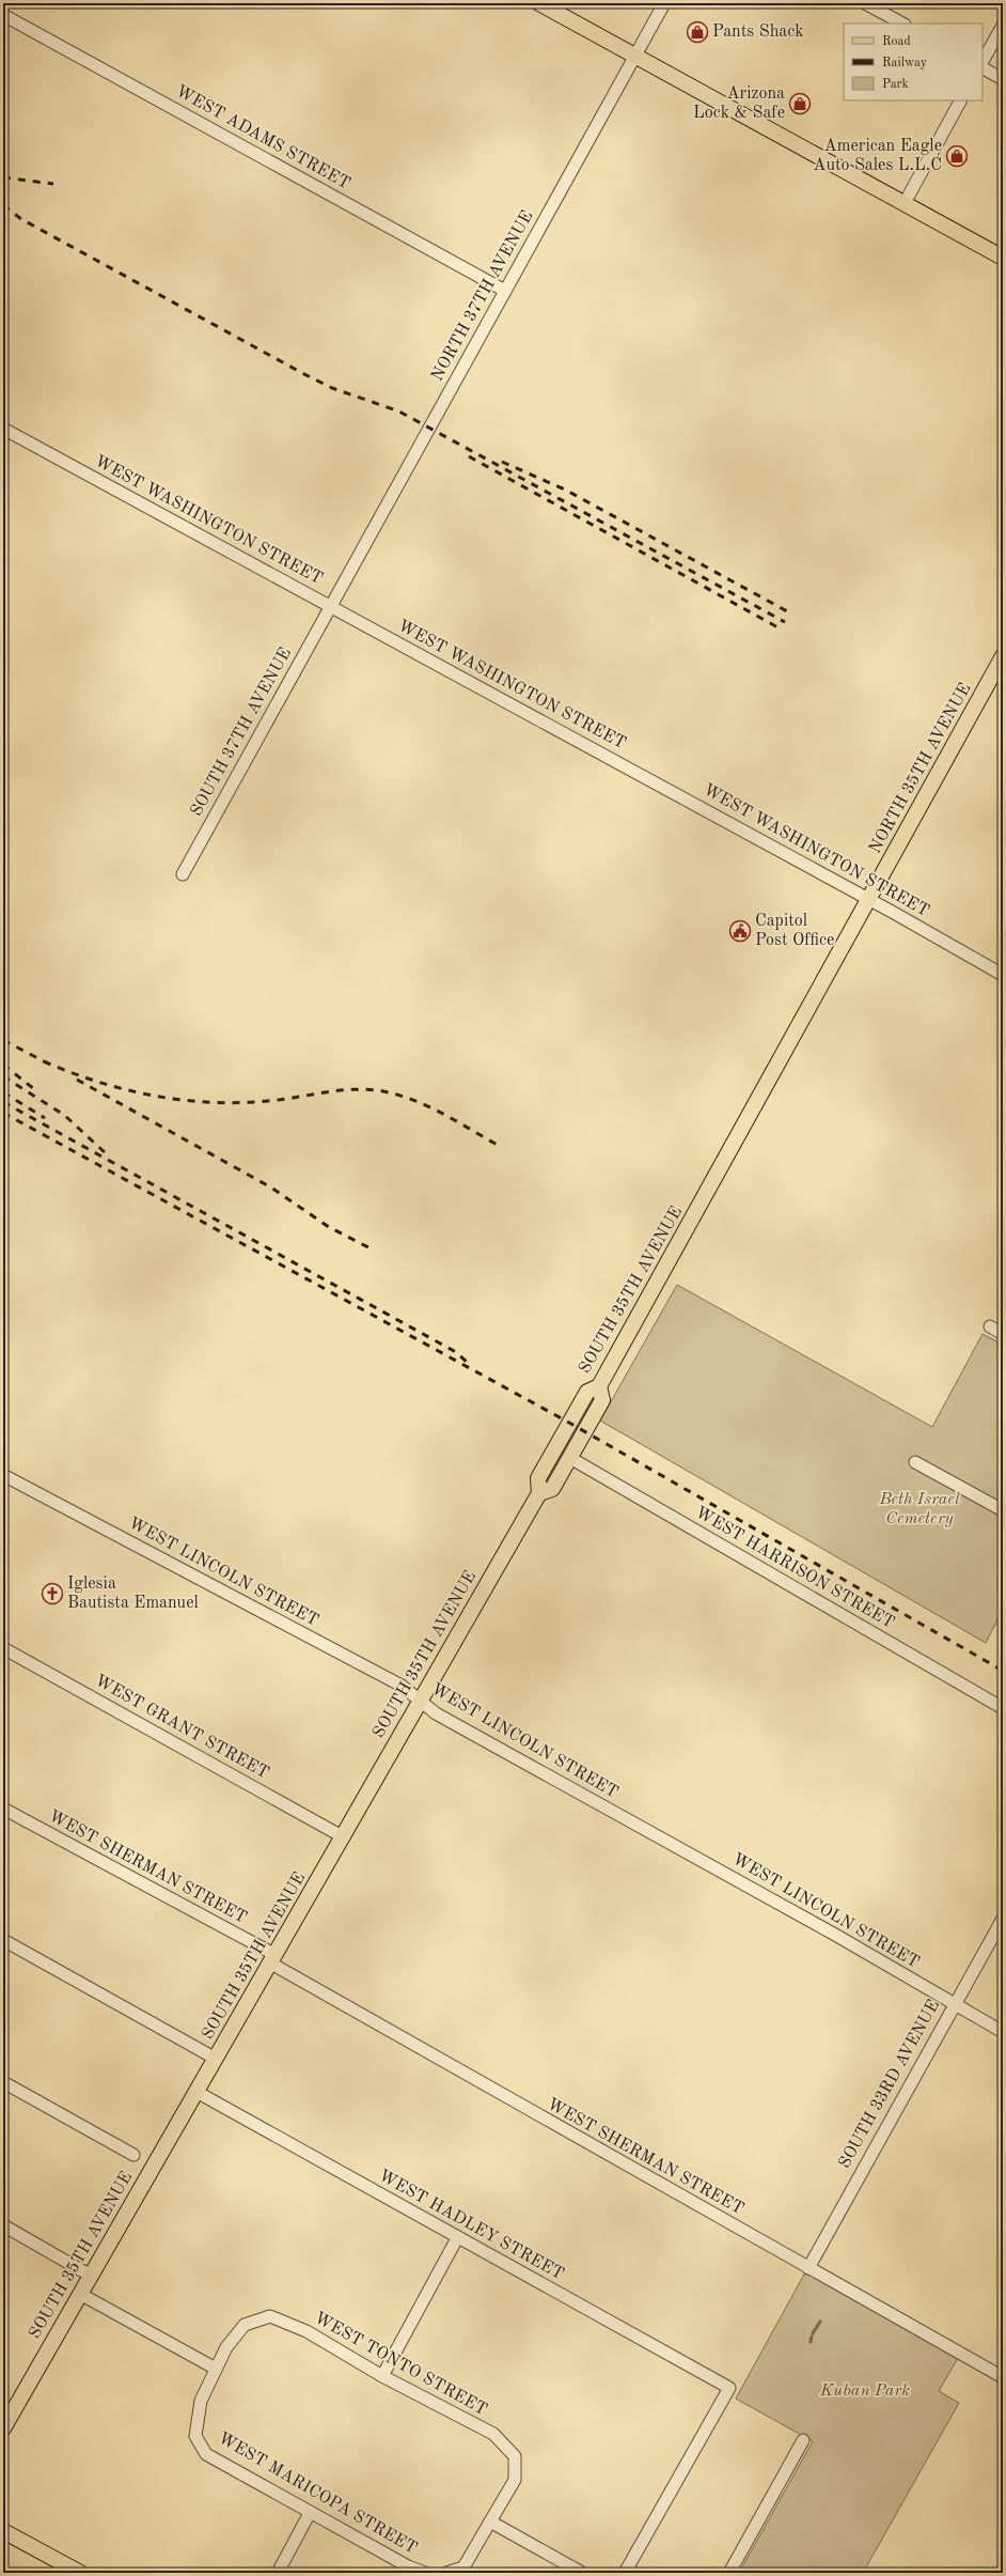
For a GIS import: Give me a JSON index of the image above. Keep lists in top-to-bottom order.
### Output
{
  "streets": {
    "main road": ["NORTH 35TH AVENUE", "SOUTH 35TH AVENUE"],
    "street": [
      "WEST ADAMS STREET",
      "NORTH 37TH AVENUE",
      "WEST WASHINGTON STREET",
      "SOUTH 37TH AVENUE",
      "WEST HARRISON STREET",
      "WEST LINCOLN STREET",
      "WEST GRANT STREET",
      "WEST SHERMAN STREET",
      "SOUTH 33RD AVENUE",
      "WEST HADLEY STREET",
      "WEST TONTO STREET",
      "WEST MARICOPA STREET"
    ]
  },
  "crossings": [
    ["WEST ADAMS STREET", "NORTH 37TH AVENUE"],
    ["NORTH 37TH AVENUE", "WEST WASHINGTON STREET"],
    ["NORTH 37TH AVENUE", "SOUTH 37TH AVENUE"],
    ["WEST WASHINGTON STREET", "SOUTH 37TH AVENUE"],
    ["WEST WASHINGTON STREET", "NORTH 35TH AVENUE"],
    ["WEST WASHINGTON STREET", "SOUTH 35TH AVENUE"],
    ["NORTH 35TH AVENUE", "SOUTH 35TH AVENUE"],
    ["SOUTH 35TH AVENUE", "WEST LINCOLN STREET"],
    ["SOUTH 35TH AVENUE", "WEST GRANT STREET"],
    ["SOUTH 35TH AVENUE", "WEST SHERMAN STREET"],
    ["SOUTH 35TH AVENUE", "WEST HADLEY STREET"],
    ["WEST LINCOLN STREET", "SOUTH 33RD AVENUE"],
    ["WEST SHERMAN STREET", "SOUTH 33RD AVENUE"],
    ["WEST TONTO STREET", "WEST MARICOPA STREET"]
  ],
  "parks": ["Beth Israel Cemetery", "Kuban Park"],
  "places": {
    "shop": ["Pants Shack", "Arizona Lock & Safe", "American Eagle Auto Sales L.L.C"],
    "public building": ["Capitol Post Office"],
    "church": ["Iglesia Bautista Emanuel"]
  },
  "legend": ["Road", "Railway", "Park"]
}
